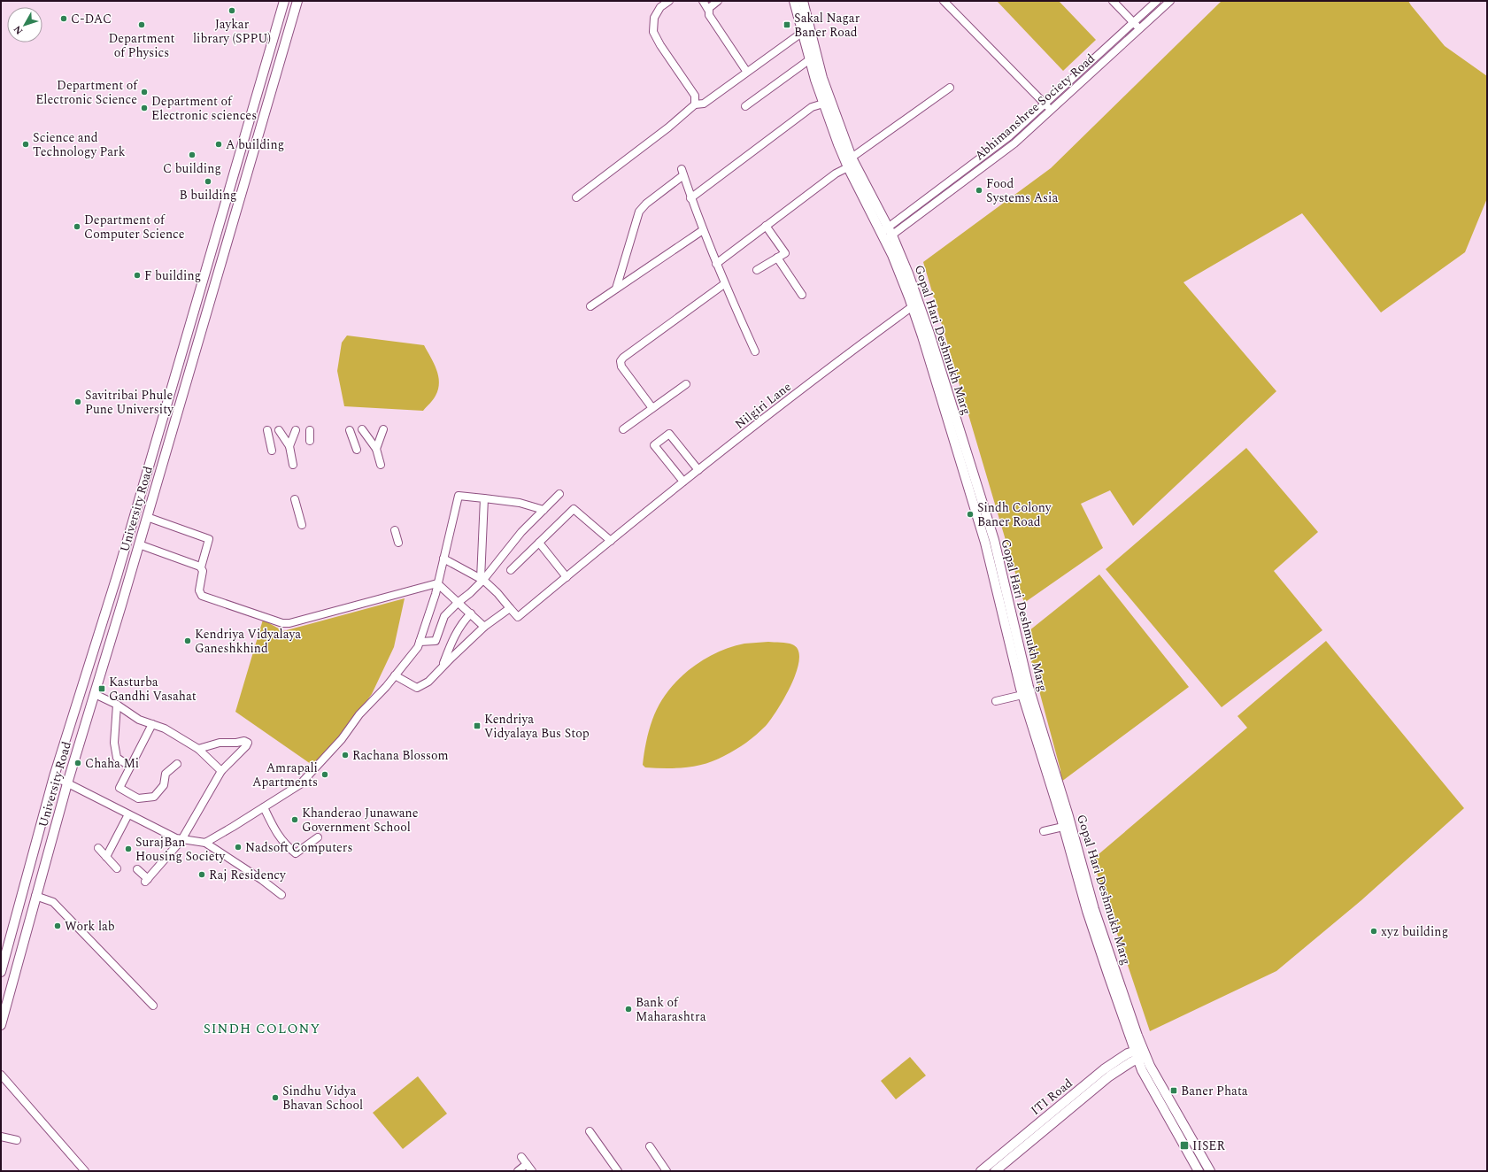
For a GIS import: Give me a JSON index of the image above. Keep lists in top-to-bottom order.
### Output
{
  "streets": {
    "main road": ["Gopal Hari Deshmukh Marg", "University Road", "ITI Road"],
    "street": ["Abhimanshree Society Road", "Nilgiri Lane"]
  },
  "crossings": [
    ["Abhimanshree Society Road", "Gopal Hari Deshmukh Marg"],
    ["Gopal Hari Deshmukh Marg", "Nilgiri Lane"],
    ["Gopal Hari Deshmukh Marg", "ITI Road"]
  ],
  "districts": ["SINDH COLONY"],
  "places": {
    "other": [
      "Jaykar library (SPPU)",
      "C-DAC",
      "Department of Physics",
      "Department of Electronic Science",
      "Department of Electronic sciences",
      "Science and Technology Park",
      "A building",
      "C building",
      "B building",
      "Food Systems Asia",
      "Department of Computer Science",
      "F building",
      "Savitribai Phule Pune University",
      "Sindh Colony Baner Road",
      "Kendriya Vidyalaya Ganeshkhind",
      "Rachana Blossom",
      "Chaha Mi",
      "Amrapali Apartments",
      "Khanderao Junawane Government School",
      "Nadsoft Computers",
      "SurajBan Housing Society",
      "Raj Residency",
      "Work lab",
      "xyz building",
      "Bank of Maharashtra",
      "Sindhu Vidya Bhavan School"
    ],
    "transit": [
      "Sakal Nagar Baner Road",
      "Kasturba Gandhi Vasahat",
      "Kendriya Vidyalaya Bus Stop",
      "Baner Phata",
      "IISER"
    ]
  },
  "north": "bottom left"
}
